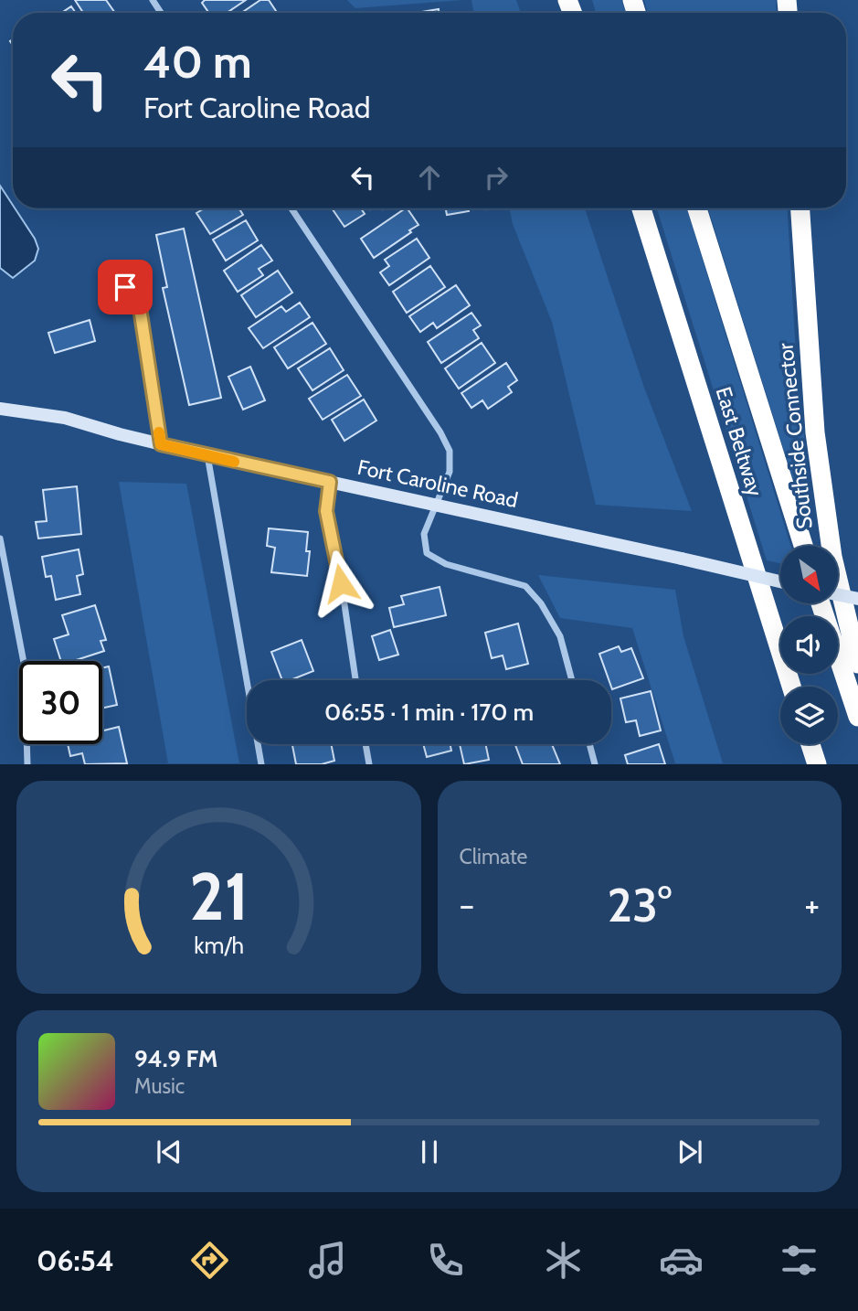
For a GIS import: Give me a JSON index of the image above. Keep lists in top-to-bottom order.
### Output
{
  "streets": {
    "highway": ["Southside Connector", "East Beltway"],
    "street": ["Fort Caroline Road"]
  },
  "north": "bottom right",
  "page": {
    "turn": ["40 m", "Fort Caroline Road"],
    "limit": "30",
    "trip": "06:55 · 1 min · 170 m",
    "tile": "Climate",
    "heat": ["−", "23°", "+"],
    "song": ["94.9 FM", "Music"],
    "tabs": "06:54",
    "gauge": ["21", "km/h"]
  }
}
